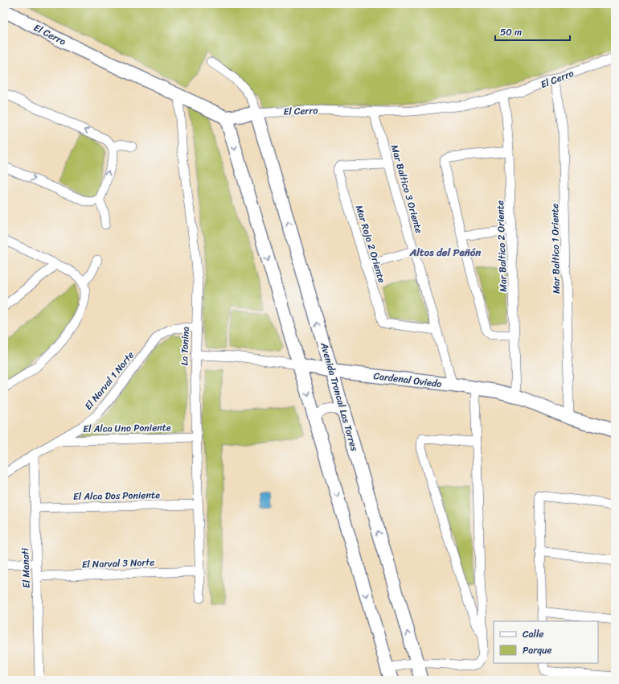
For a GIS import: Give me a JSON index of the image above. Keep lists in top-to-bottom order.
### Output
{
  "streets": {
    "street": [
      "El Cerro",
      "Mar Baltico 3 Oriente",
      "Mar Rojo 2 Oriente",
      "Mar Baltico 2 Oriente",
      "Mar Baltico 1 Oriente",
      "La Tonina",
      "Cardenal Oviedo",
      "El Narval 1 Norte",
      "Avenida Troncal Las Torres",
      "El Alca Uno Poniente",
      "El Alca Dos Poniente",
      "El Narval 3 Norte",
      "El Manati"
    ]
  },
  "crossings": [
    ["El Cerro", "Mar Baltico 3 Oriente"],
    ["El Cerro", "Mar Baltico 2 Oriente"],
    ["El Cerro", "Mar Baltico 1 Oriente"],
    ["El Cerro", "La Tonina"],
    ["El Cerro", "Avenida Troncal Las Torres"],
    ["Mar Baltico 3 Oriente", "Mar Rojo 2 Oriente"],
    ["Mar Baltico 3 Oriente", "Cardenal Oviedo"],
    ["Mar Baltico 2 Oriente", "Cardenal Oviedo"],
    ["Mar Baltico 1 Oriente", "Cardenal Oviedo"],
    ["La Tonina", "Cardenal Oviedo"],
    ["La Tonina", "El Narval 1 Norte"],
    ["La Tonina", "El Alca Uno Poniente"],
    ["La Tonina", "El Alca Dos Poniente"],
    ["La Tonina", "El Narval 3 Norte"],
    ["Cardenal Oviedo", "Avenida Troncal Las Torres"],
    ["El Narval 1 Norte", "El Alca Uno Poniente"],
    ["El Narval 1 Norte", "El Manati"],
    ["El Alca Dos Poniente", "El Manati"],
    ["El Narval 3 Norte", "El Manati"]
  ],
  "districts": ["Altos del Peñón"],
  "legend": ["Calle", "Parque"],
  "scale_bar": "50 m"
}
